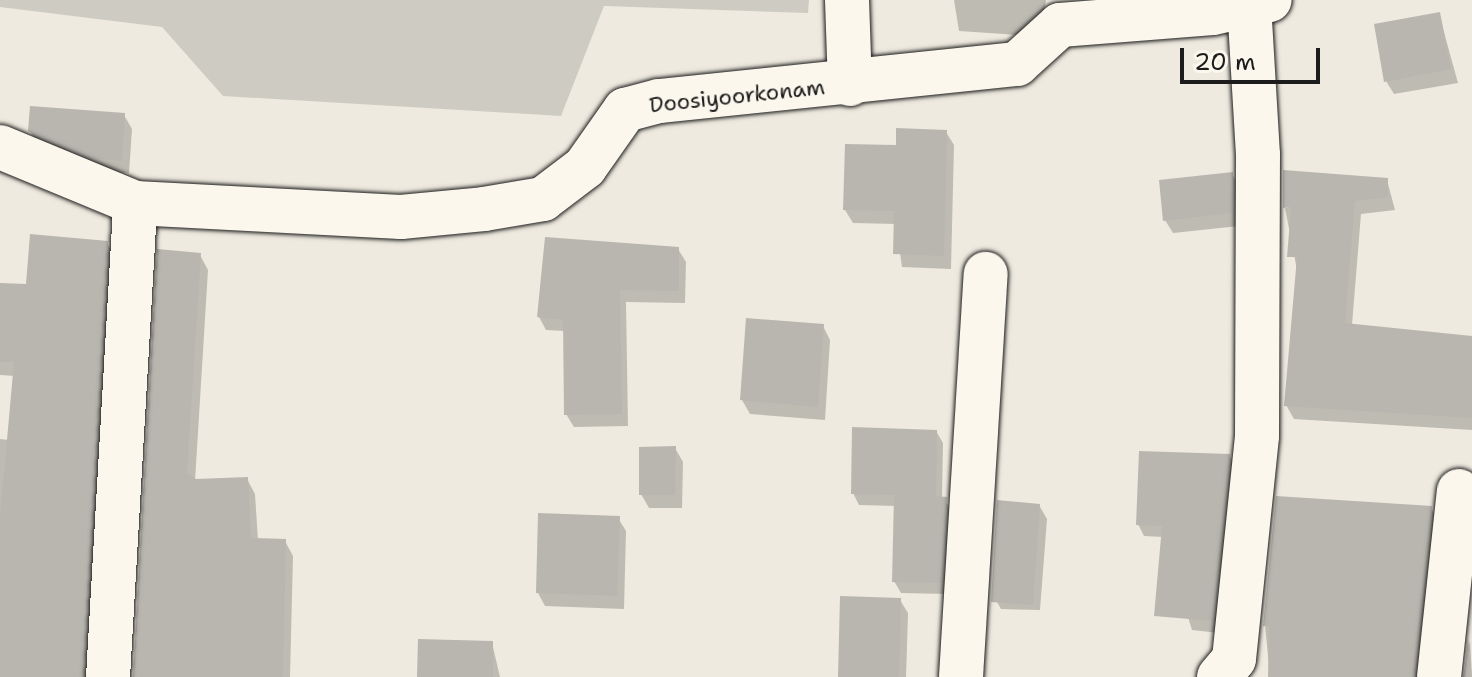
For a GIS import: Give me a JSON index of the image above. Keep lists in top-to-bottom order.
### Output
{
  "streets": {
    "street": ["Doosiyoorkonam"]
  },
  "scale_bar": "20 m"
}
